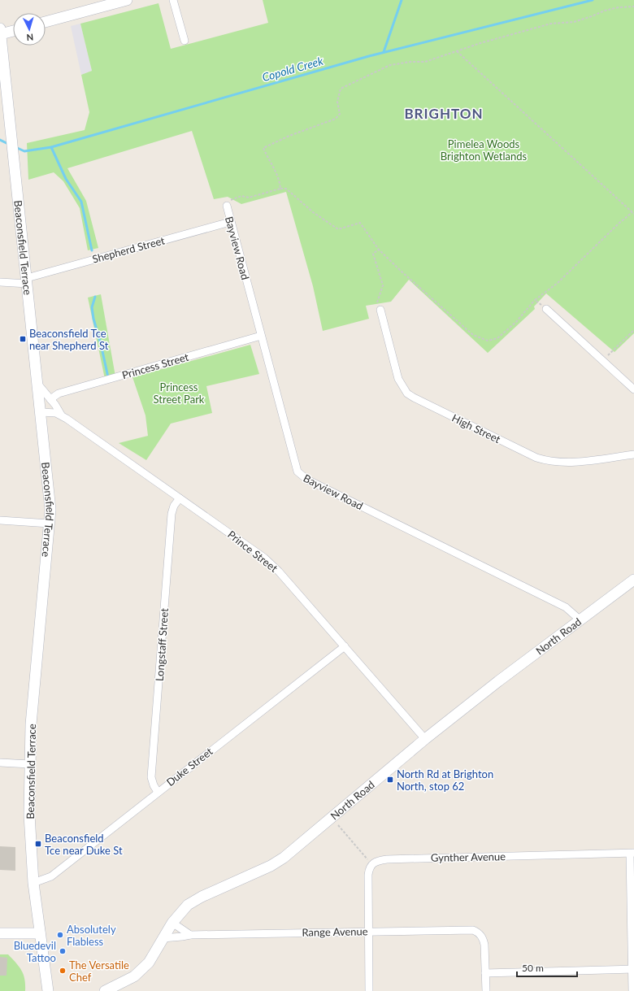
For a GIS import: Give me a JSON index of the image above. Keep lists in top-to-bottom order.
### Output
{
  "streets": {
    "main road": ["Beaconsfield Terrace", "North Road"],
    "street": [
      "Bayview Road",
      "Shepherd Street",
      "Princess Street",
      "High Street",
      "Prince Street",
      "Longstaff Street",
      "Duke Street",
      "Gynther Avenue",
      "Range Avenue"
    ]
  },
  "crossings": [
    ["Beaconsfield Terrace", "Shepherd Street"],
    ["Beaconsfield Terrace", "Prince Street"],
    ["Beaconsfield Terrace", "Duke Street"],
    ["Bayview Road", "Shepherd Street"],
    ["Bayview Road", "Princess Street"],
    ["Bayview Road", "North Road"],
    ["Princess Street", "Prince Street"],
    ["Prince Street", "North Road"],
    ["Prince Street", "Longstaff Street"],
    ["Prince Street", "Duke Street"],
    ["North Road", "Range Avenue"],
    ["Longstaff Street", "Duke Street"]
  ],
  "districts": ["BRIGHTON"],
  "water": ["Copold Creek"],
  "parks": ["Pimelea Woods Brighton Wetlands", "Princess Street Park"],
  "places": {
    "transit": ["Beaconsfield Tce near Shepherd St", "North Rd at Brighton North, stop 62", "Beaconsfield Tce near Duke St"],
    "other": ["Absolutely Flabless", "Bluedevil Tattoo", "The Versatile Chef"]
  },
  "scale_bar": "50 m",
  "north": "bottom"
}
